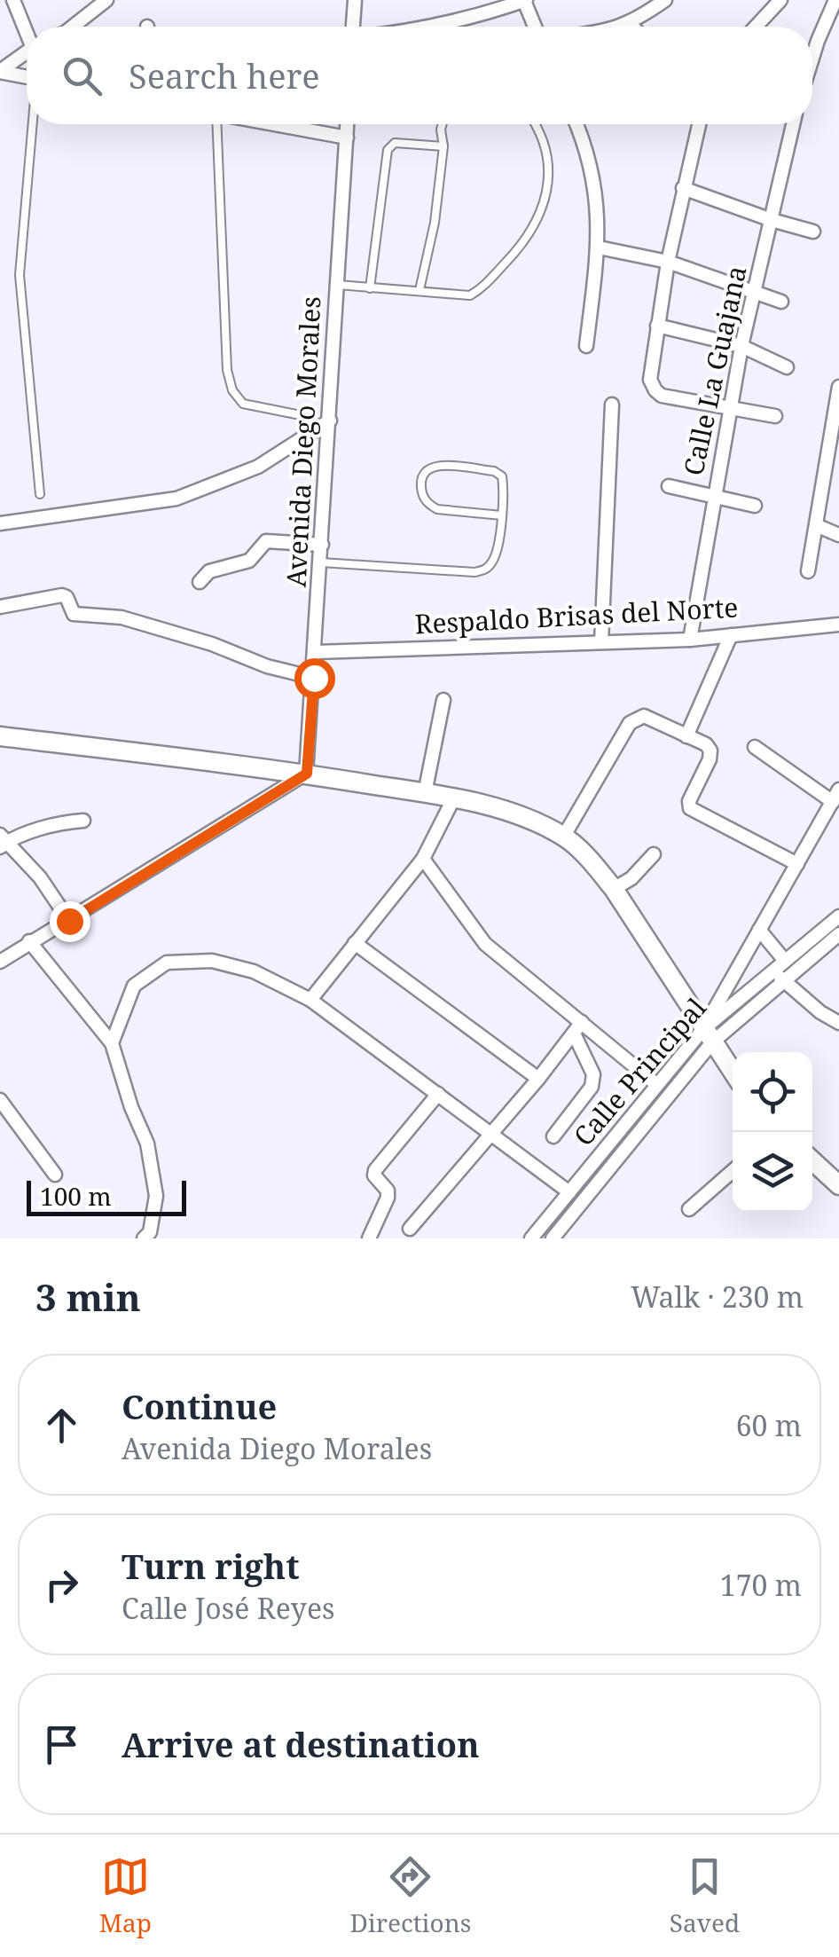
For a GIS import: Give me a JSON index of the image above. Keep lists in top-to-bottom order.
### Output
{
  "streets": {
    "street": [
      "Calle La Guajana",
      "Avenida Diego Morales",
      "Respaldo Brisas del Norte",
      "Calle Principal"
    ]
  },
  "crossings": [
    ["Calle La Guajana", "Respaldo Brisas del Norte"],
    ["Avenida Diego Morales", "Respaldo Brisas del Norte"]
  ],
  "scale_bar": "100 m",
  "page": {
    "search": "Search here",
    "scale": "100 m",
    "heading": ["3 min", "Walk · 230 m"],
    "list": [
      ["Continue", "Avenida Diego Morales", "60 m"],
      ["Turn right", "Calle José Reyes", "170 m"],
      "Arrive at destination"
    ],
    "nav": ["Map", "Directions", "Saved"]
  }
}
